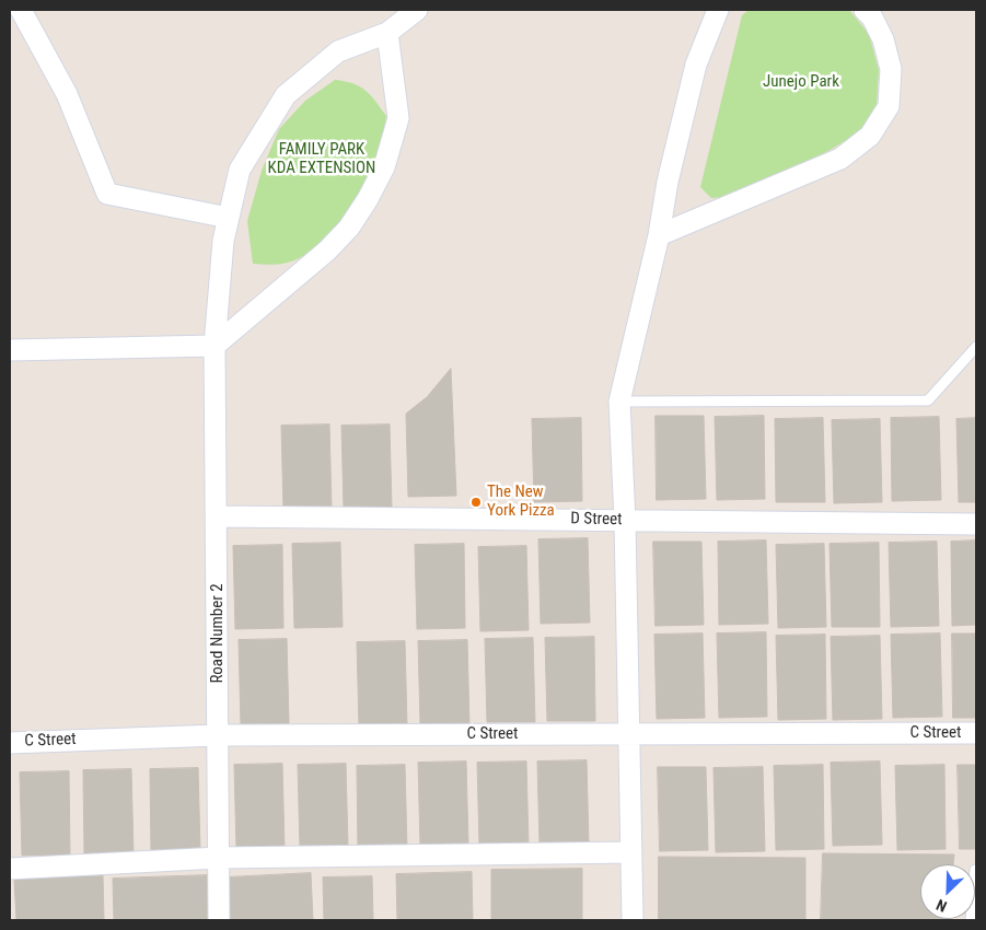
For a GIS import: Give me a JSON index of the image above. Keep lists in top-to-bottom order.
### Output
{
  "streets": {
    "street": ["D Street", "Road Number 2", "C Street"]
  },
  "crossings": [
    ["D Street", "Road Number 2"],
    ["Road Number 2", "C Street"]
  ],
  "parks": ["Junejo Park", "FAMILY PARK KDA EXTENSION"],
  "places": ["The New York Pizza"],
  "north": "bottom left"
}
